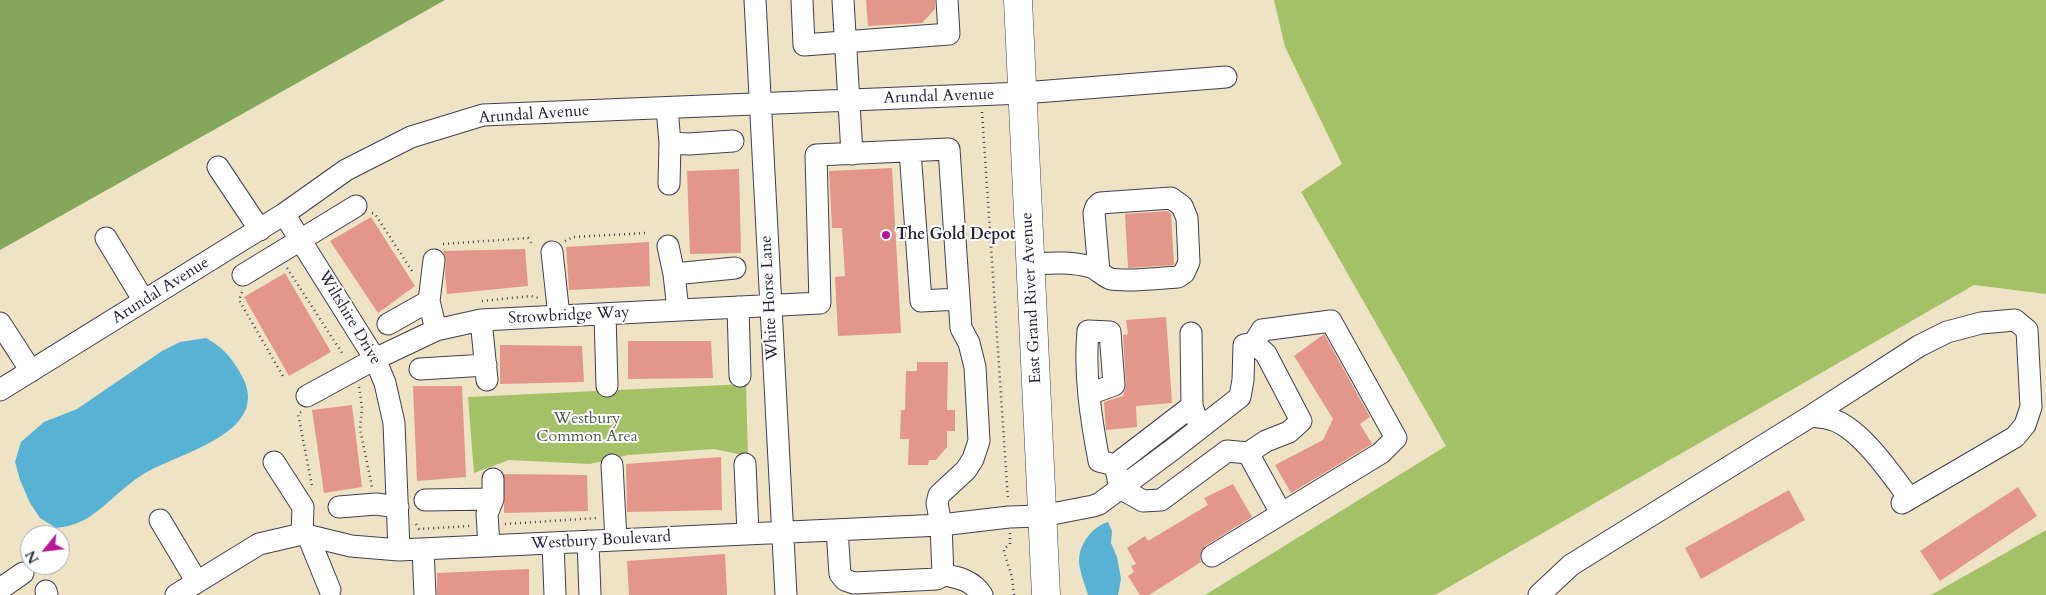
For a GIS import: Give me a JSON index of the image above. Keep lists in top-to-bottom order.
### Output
{
  "streets": {
    "main road": ["East Grand River Avenue"],
    "street": [
      "Arundal Avenue",
      "White Horse Lane",
      "Strowbridge Way",
      "Wiltshire Drive",
      "Westbury Boulevard"
    ]
  },
  "crossings": [
    ["Arundal Avenue", "White Horse Lane"],
    ["Arundal Avenue", "East Grand River Avenue"],
    ["Arundal Avenue", "Wiltshire Drive"],
    ["White Horse Lane", "Strowbridge Way"],
    ["White Horse Lane", "Westbury Boulevard"],
    ["East Grand River Avenue", "Westbury Boulevard"],
    ["Strowbridge Way", "Wiltshire Drive"],
    ["Wiltshire Drive", "Westbury Boulevard"]
  ],
  "parks": ["Westbury Common Area"],
  "places": ["The Gold Depot"],
  "north": "bottom left"
}
